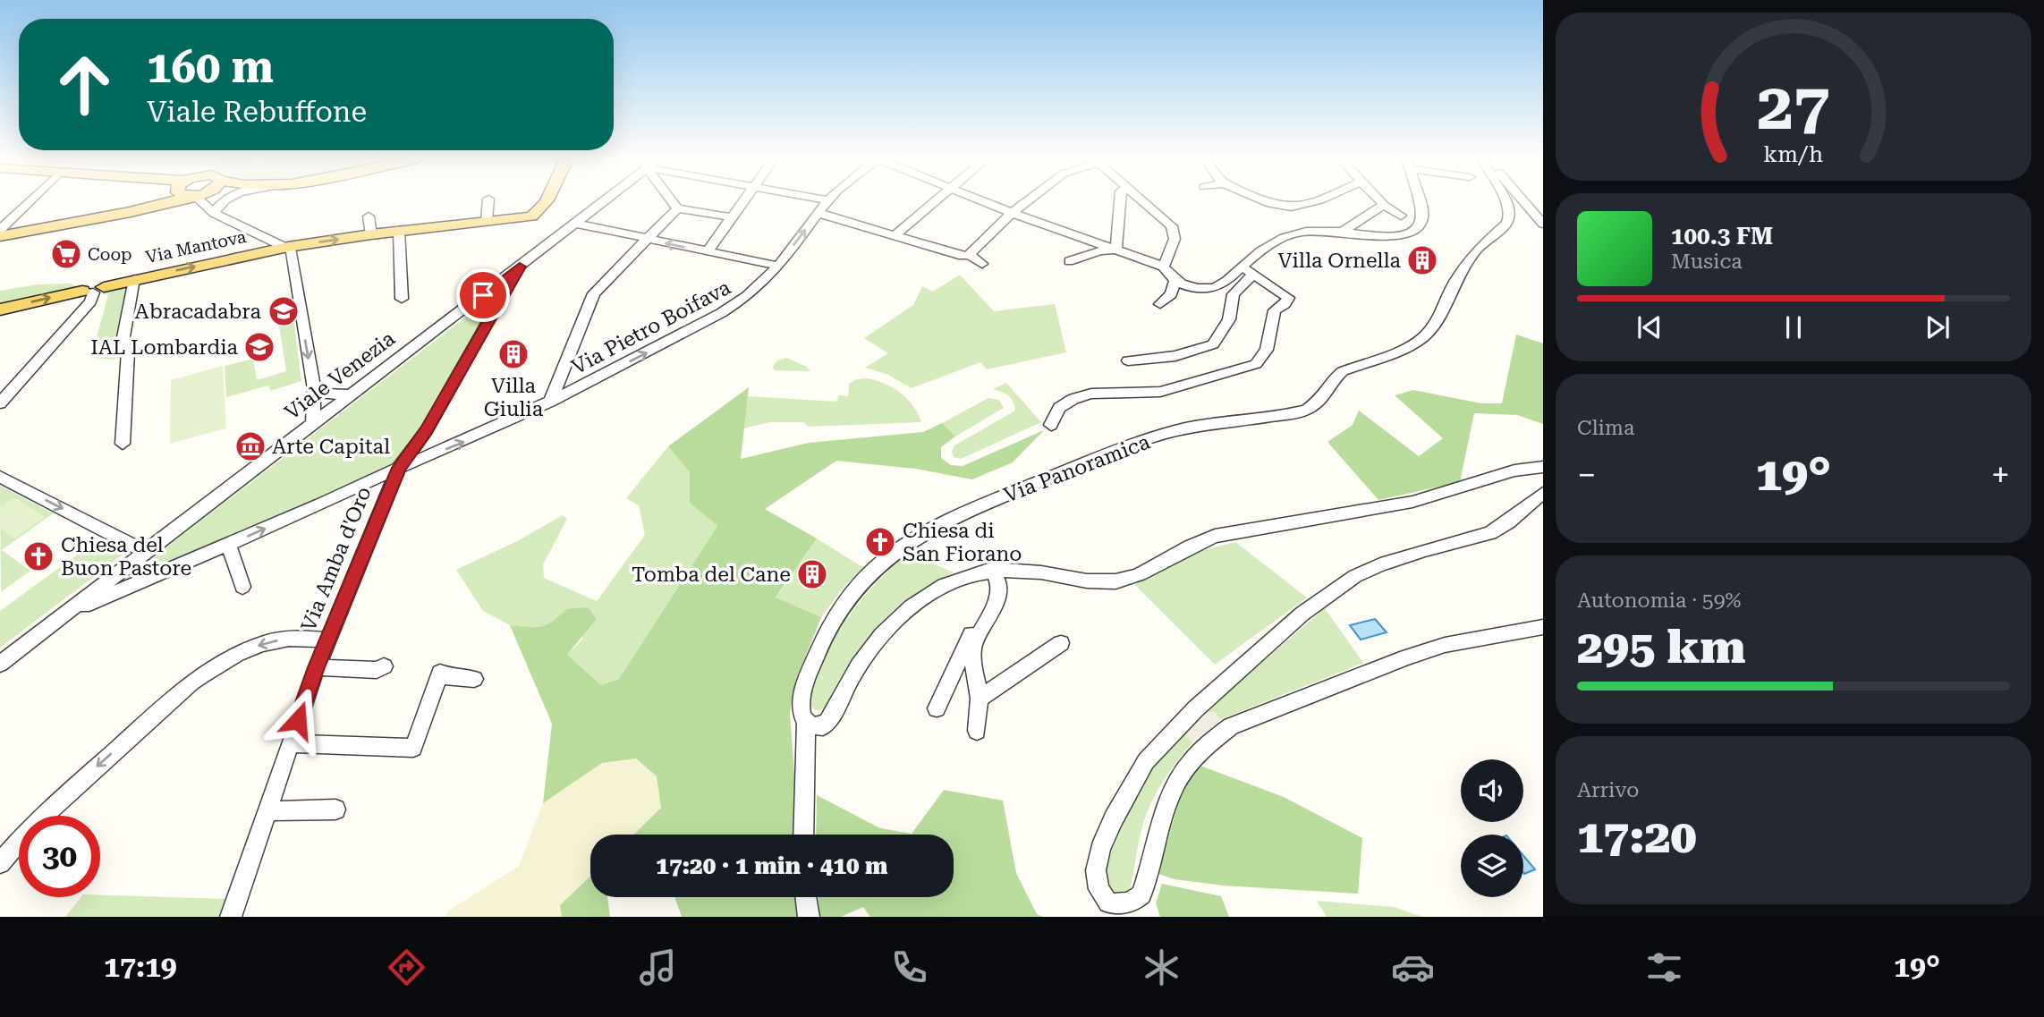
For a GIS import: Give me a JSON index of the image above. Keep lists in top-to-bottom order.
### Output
{
  "streets": {
    "main road": ["Via Mantova"],
    "street": [
      "Via Pietro Boifava",
      "Viale Venezia",
      "Via Panoramica",
      "Via Amba d'Oro"
    ]
  },
  "crossings": [
    ["Via Pietro Boifava", "Viale Venezia"],
    ["Via Pietro Boifava", "Via Amba d'Oro"],
    ["Viale Venezia", "Via Amba d'Oro"]
  ],
  "one_way": ["Via Pietro Boifava"],
  "places": {
    "supermarket": ["Coop"],
    "building": ["Villa Ornella", "Villa Giulia", "Tomba del Cane"],
    "school or university": ["Abracadabra", "IAL Lombardia"],
    "museum": ["Arte Capital"],
    "church": ["Chiesa di San Fiorano", "Chiesa del Buon Pastore"]
  },
  "page": {
    "turn": ["160 m", "Viale Rebuffone"],
    "song": ["100.3 FM", "Musica"],
    "tile": [
      "Clima",
      ["Autonomia · 59%", "295 km"],
      ["Arrivo", "17:20"]
    ],
    "heat": ["−", "19°", "+"],
    "limit": "30",
    "trip": "17:20 · 1 min · 410 m",
    "tabs": ["17:19", "19°"],
    "gauge": ["27", "km/h"]
  }
}
